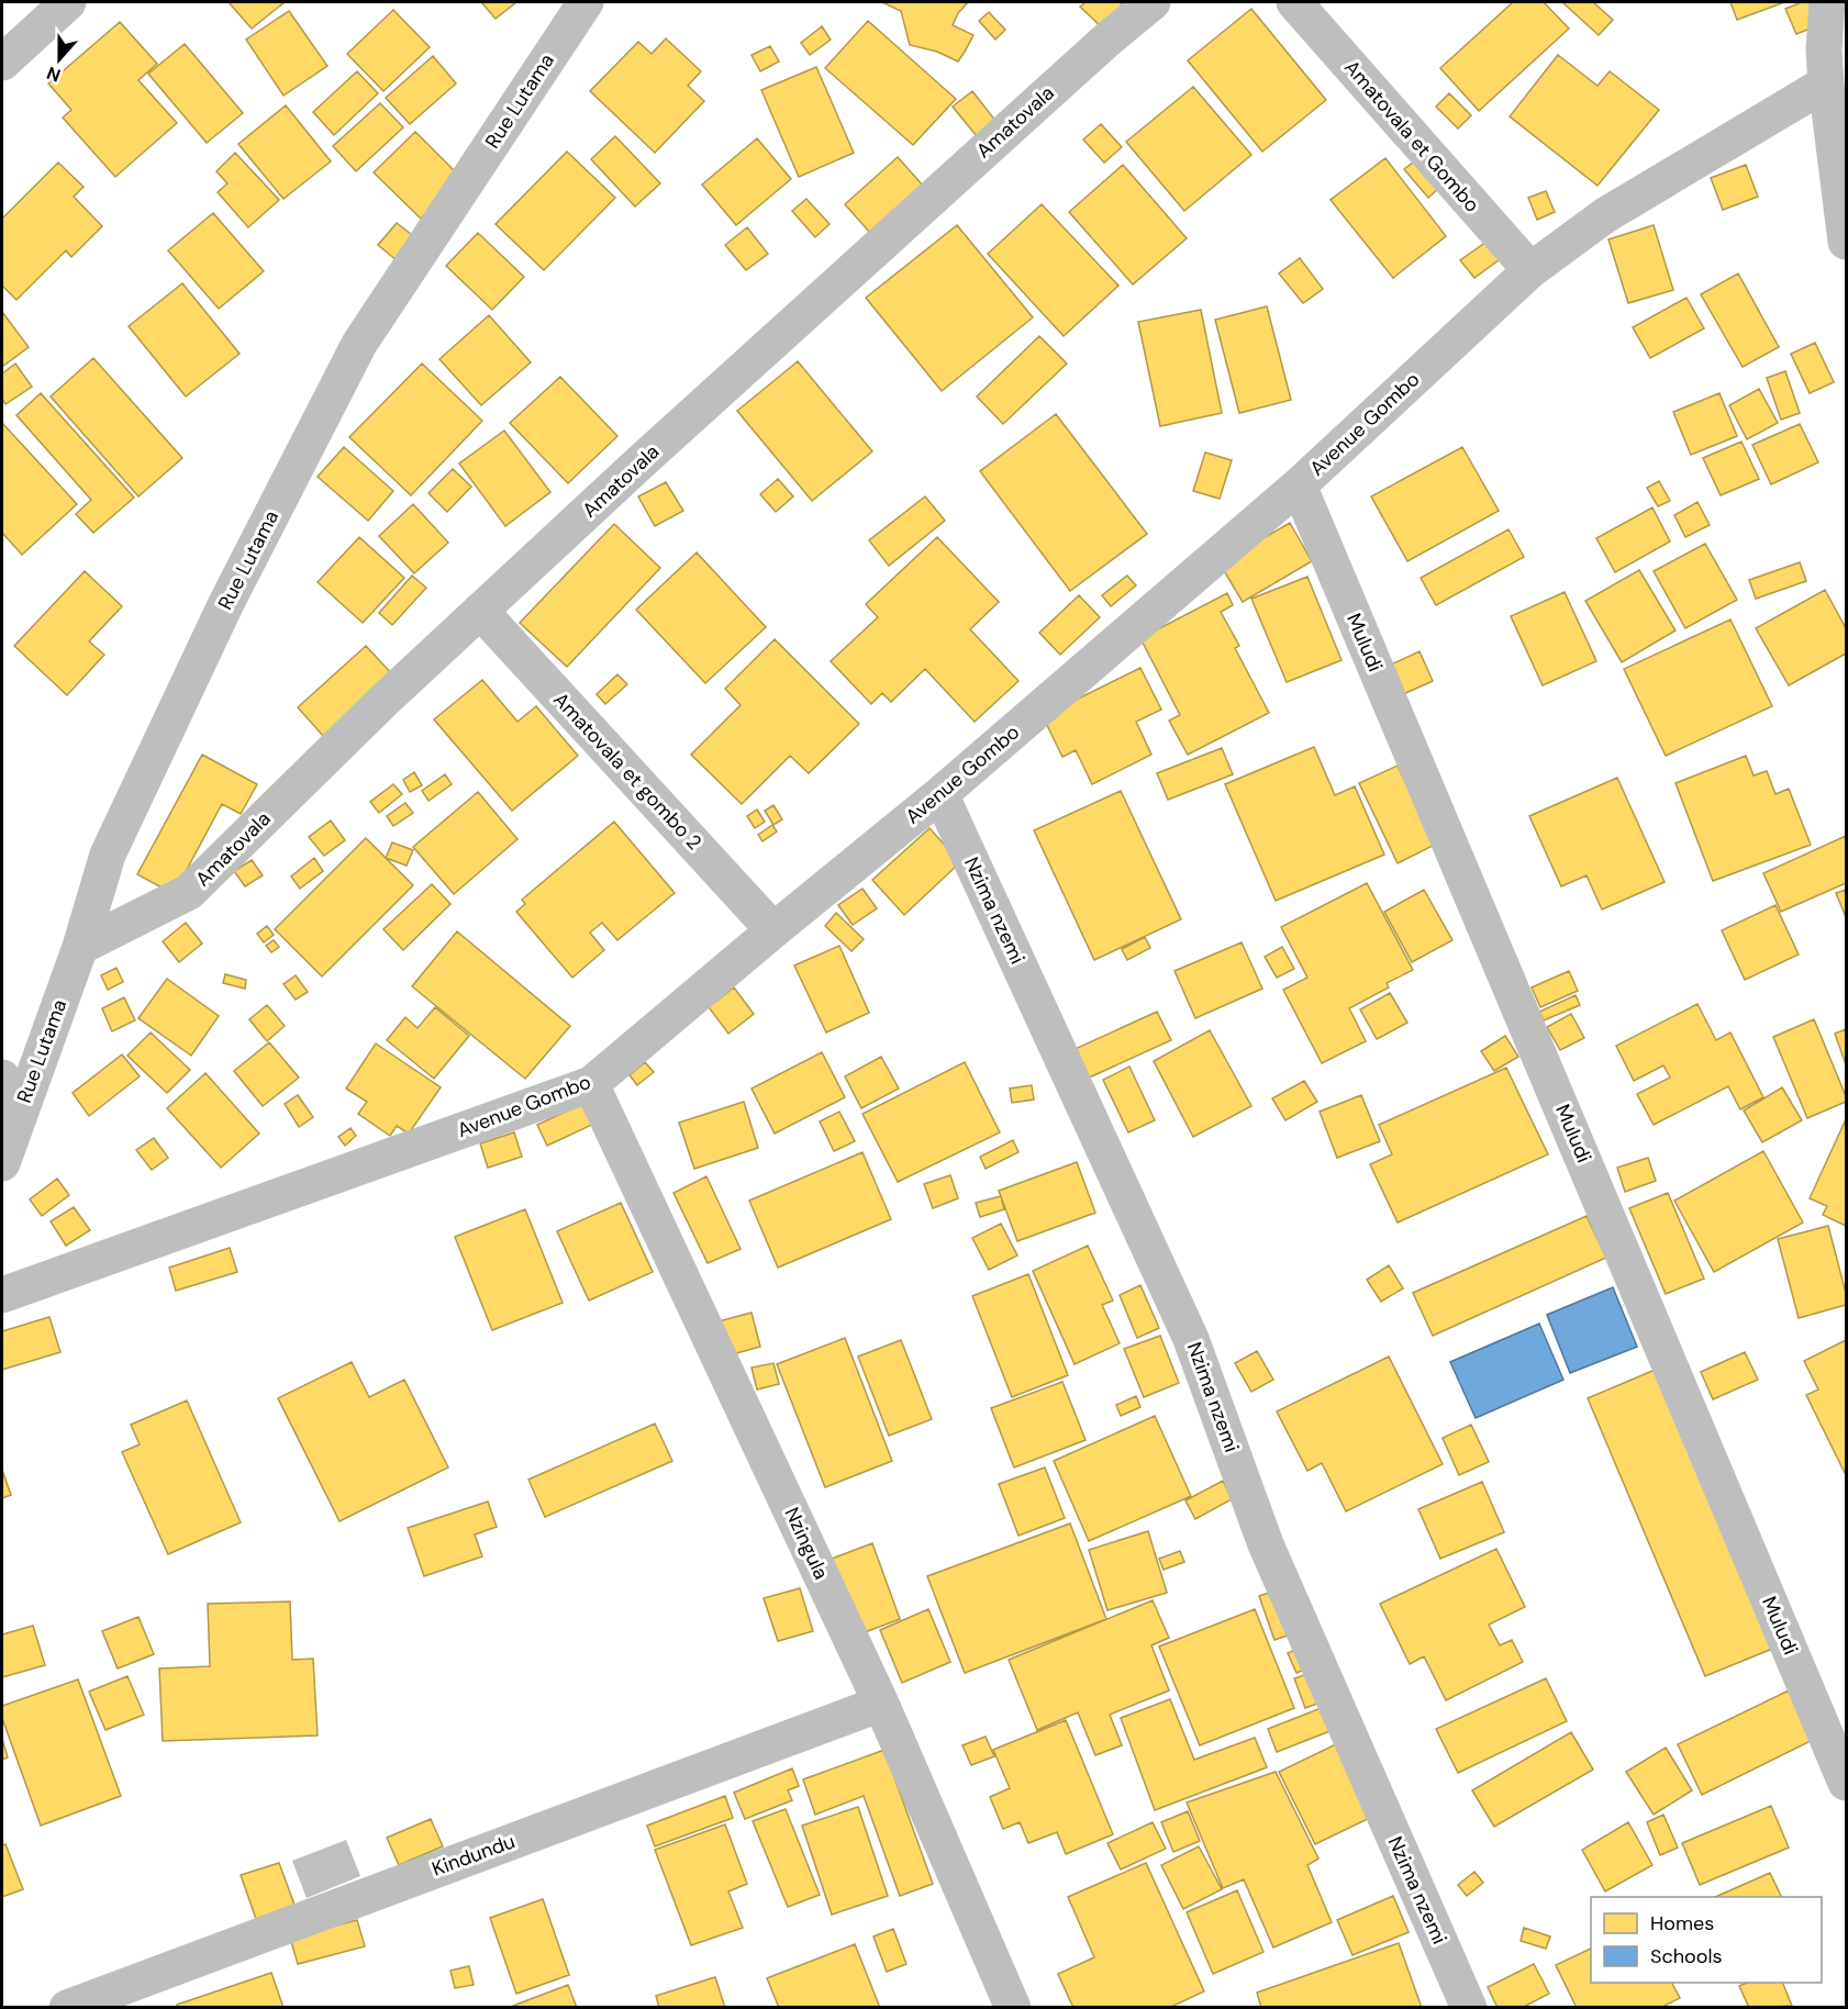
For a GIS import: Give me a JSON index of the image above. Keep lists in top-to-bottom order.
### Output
{
  "streets": {
    "street": [
      "Rue Lutama",
      "Amatovala",
      "Amatovala et Gombo",
      "Avenue Gombo",
      "Muludi",
      "Amatovala et gombo 2",
      "Nzima nzemi",
      "Nzingula",
      "Kindundu"
    ]
  },
  "crossings": [
    ["Rue Lutama", "Amatovala"],
    ["Amatovala", "Amatovala et gombo 2"],
    ["Amatovala et Gombo", "Avenue Gombo"],
    ["Avenue Gombo", "Muludi"],
    ["Avenue Gombo", "Amatovala et gombo 2"],
    ["Avenue Gombo", "Nzima nzemi"],
    ["Avenue Gombo", "Nzingula"],
    ["Nzingula", "Kindundu"]
  ],
  "legend": ["Homes", "Schools"],
  "north": "bottom"
}
